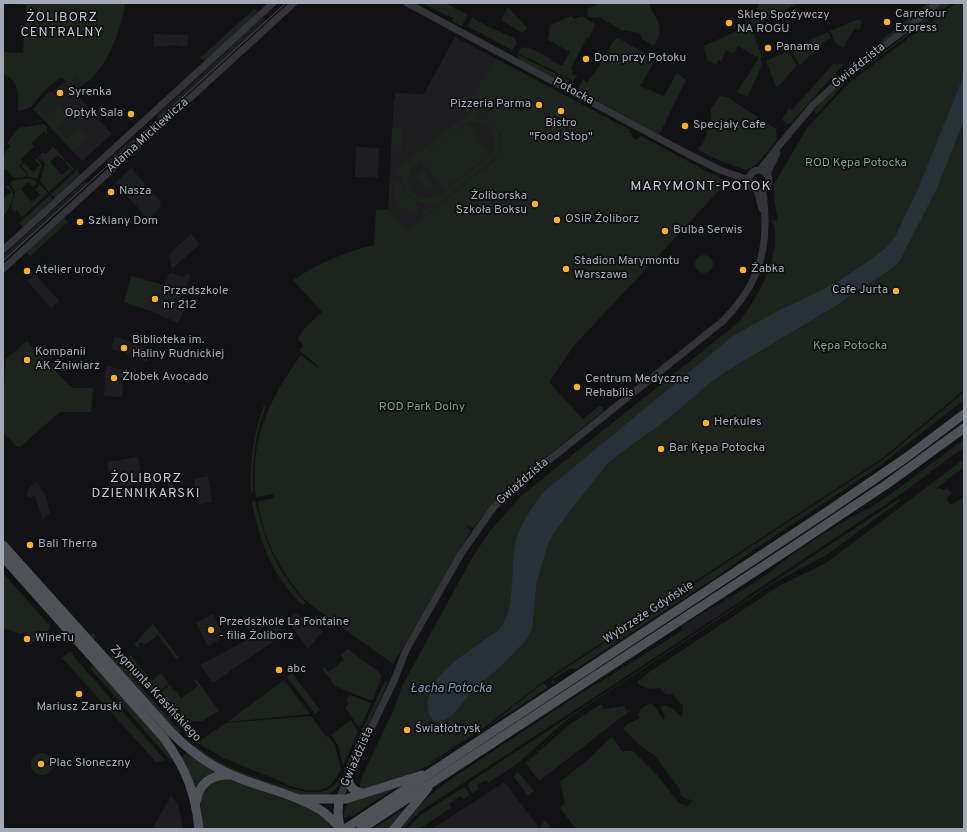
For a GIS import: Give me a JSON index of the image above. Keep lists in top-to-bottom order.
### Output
{
  "streets": {
    "main road": ["Wybrzeże Gdyńskie", "Zygmunta Krasińskiego"],
    "street": ["Gwiaździsta", "Potocka", "Adama Mickiewicza"]
  },
  "crossings": [
    ["Gwiaździsta", "Potocka"],
    ["Wybrzeże Gdyńskie", "Zygmunta Krasińskiego"]
  ],
  "districts": ["ŻOLIBORZ CENTRALNY", "MARYMONT-POTOK", "ŻOLIBORZ DZIENNIKARSKI"],
  "water": ["Łacha Potocka"],
  "parks": ["ROD Kępa Potocka", "Kępa Potocka", "ROD Park Dolny"],
  "places": [
    "Carrefour Express",
    "Sklep Spożywczy NA ROGU",
    "Panama",
    "Dom przy Potoku",
    "Syrenka",
    "Pizzeria Parma",
    "Bistro \"Food Stop\"",
    "Optyk Sala",
    "Specjały Cafe",
    "Nasza",
    "Żoliborska Szkoła Boksu",
    "OSiR Żoliborz",
    "Szklany Dom",
    "Bulba Serwis",
    "Stadion Marymontu Warszawa",
    "Żabka",
    "Atelier urody",
    "Cafe Jurta",
    "Przedszkole nr 212",
    "Biblioteka im. Haliny Rudnickiej",
    "Kompanii AK Żniwiarz",
    "Żłobek Avocado",
    "Centrum Medyczne Rehabilis",
    "Herkules",
    "Bar Kępa Potocka",
    "Bali Therra",
    "Przedszkole La Fontaine - filia Żoliborz",
    "WineTu",
    "abc",
    "Mariusz Zaruski",
    "Światłotrysk",
    "Plac Słoneczny"
  ]
}
